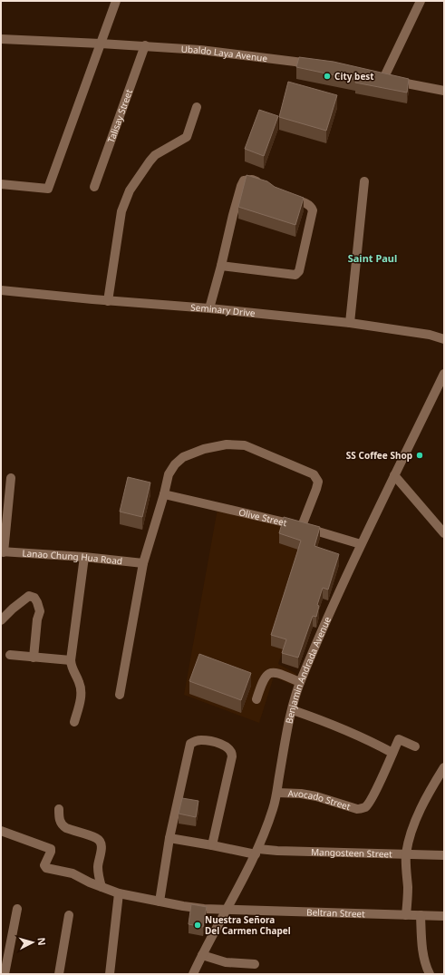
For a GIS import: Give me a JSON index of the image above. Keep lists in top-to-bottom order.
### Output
{
  "streets": {
    "street": [
      "Ubaldo Laya Avenue",
      "Talisay Street",
      "Seminary Drive",
      "Olive Street",
      "Lanao Chung Hua Road",
      "Benjamin Andrada Avenue",
      "Avocado Street",
      "Mangosteen Street",
      "Beltran Street"
    ]
  },
  "crossings": [
    ["Ubaldo Laya Avenue", "Talisay Street"],
    ["Olive Street", "Benjamin Andrada Avenue"],
    ["Benjamin Andrada Avenue", "Avocado Street"],
    ["Benjamin Andrada Avenue", "Mangosteen Street"],
    ["Benjamin Andrada Avenue", "Beltran Street"]
  ],
  "districts": ["Saint Paul"],
  "places": ["City best", "SS Coffee Shop", "Nuestra Señora Del Carmen Chapel"],
  "north": "right"
}
